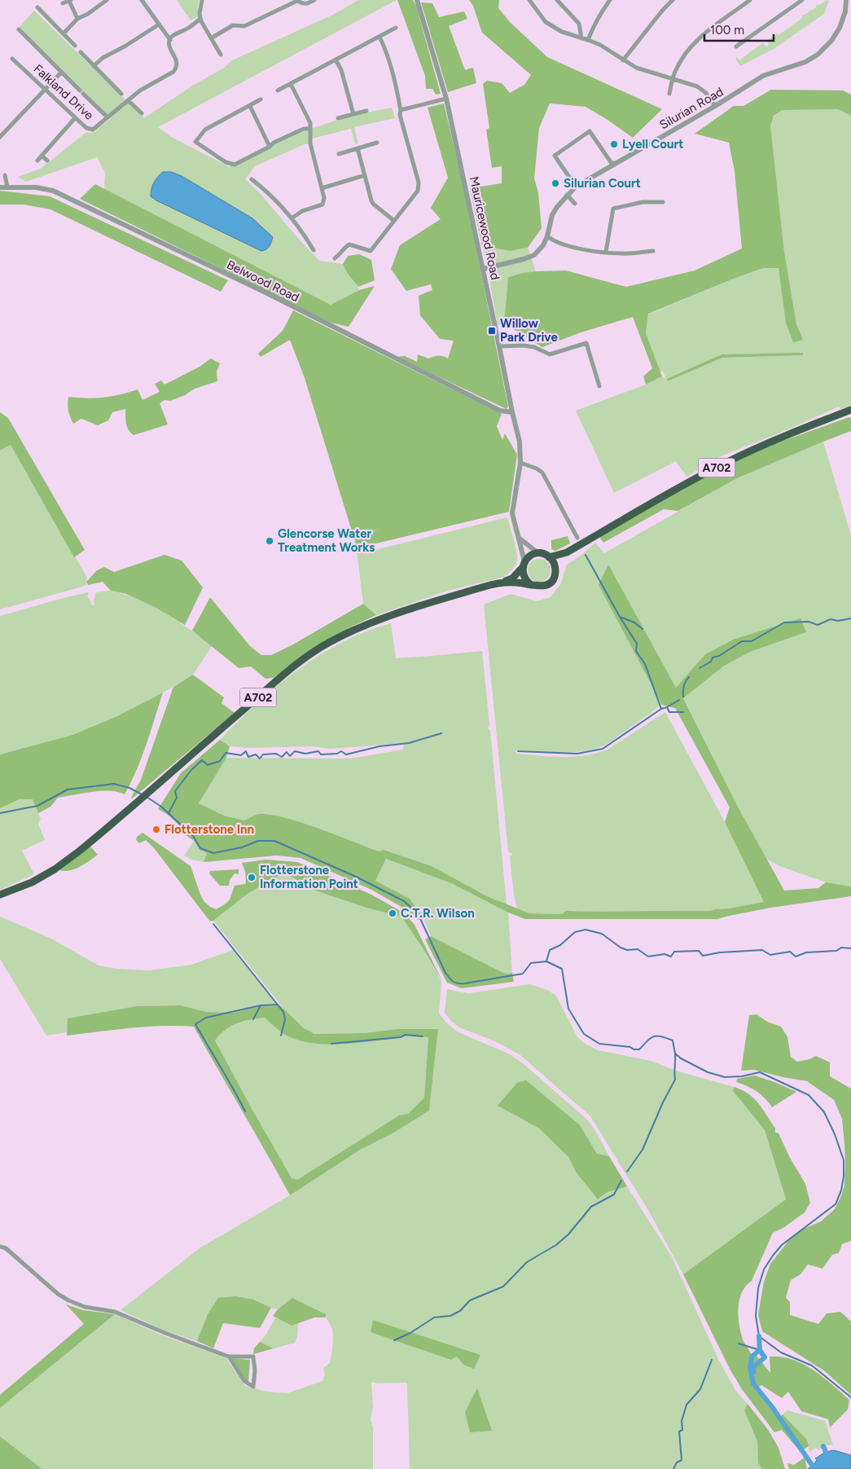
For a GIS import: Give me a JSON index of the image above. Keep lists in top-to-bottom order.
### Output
{
  "streets": {
    "highway": ["A702"],
    "street": [
      "Falkland Drive",
      "Silurian Road",
      "Mauricewood Road",
      "Belwood Road"
    ]
  },
  "crossings": [
    ["Silurian Road", "Mauricewood Road"],
    ["Mauricewood Road", "Belwood Road"],
    ["Mauricewood Road", "A702"]
  ],
  "places": {
    "other": [
      "Lyell Court",
      "Silurian Court",
      "Glencorse Water Treatment Works",
      "Flotterstone Inn",
      "Flotterstone Information Point",
      "C.T.R. Wilson"
    ],
    "transit": ["Willow Park Drive"]
  },
  "scale_bar": "100 m"
}
